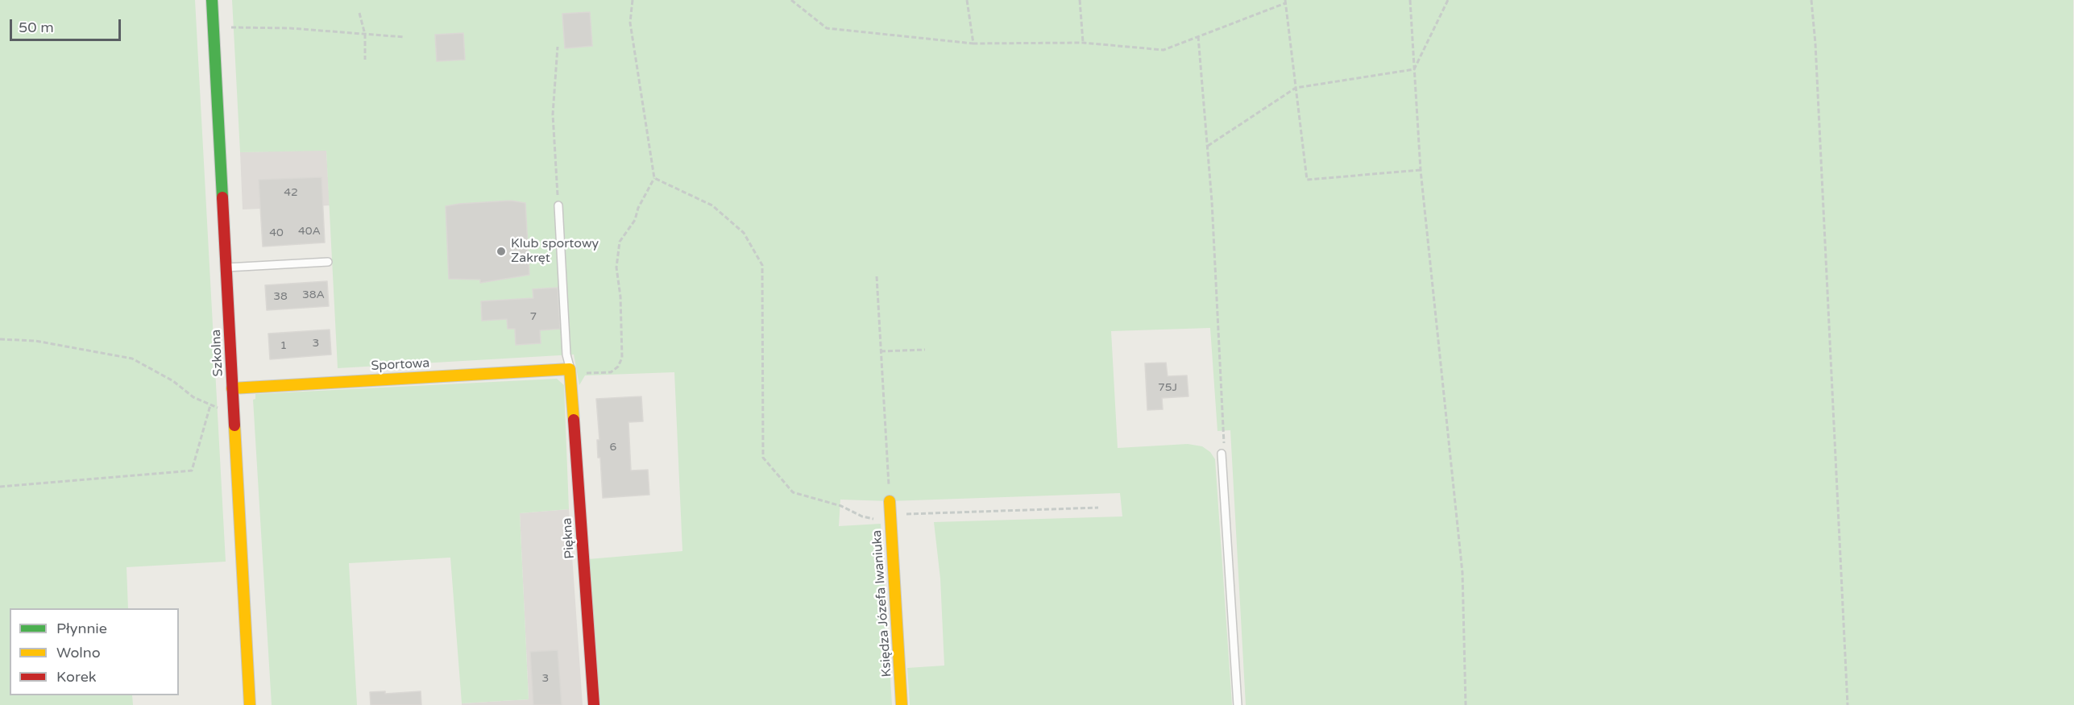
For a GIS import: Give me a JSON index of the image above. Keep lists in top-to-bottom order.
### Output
{
  "streets": {
    "street": [
      "Szkolna",
      "Sportowa",
      "Piękna",
      "Księdza Józefa Iwaniuka"
    ]
  },
  "crossings": [
    ["Szkolna", "Sportowa"],
    ["Sportowa", "Piękna"]
  ],
  "places": ["Klub sportowy Zakręt"],
  "house_numbers": [
    "42",
    "40A",
    "40",
    "38A",
    "38",
    "7",
    "3",
    "1",
    "75J",
    "6",
    "3"
  ],
  "legend": ["Płynnie", "Wolno", "Korek"],
  "scale_bar": "50 m"
}
